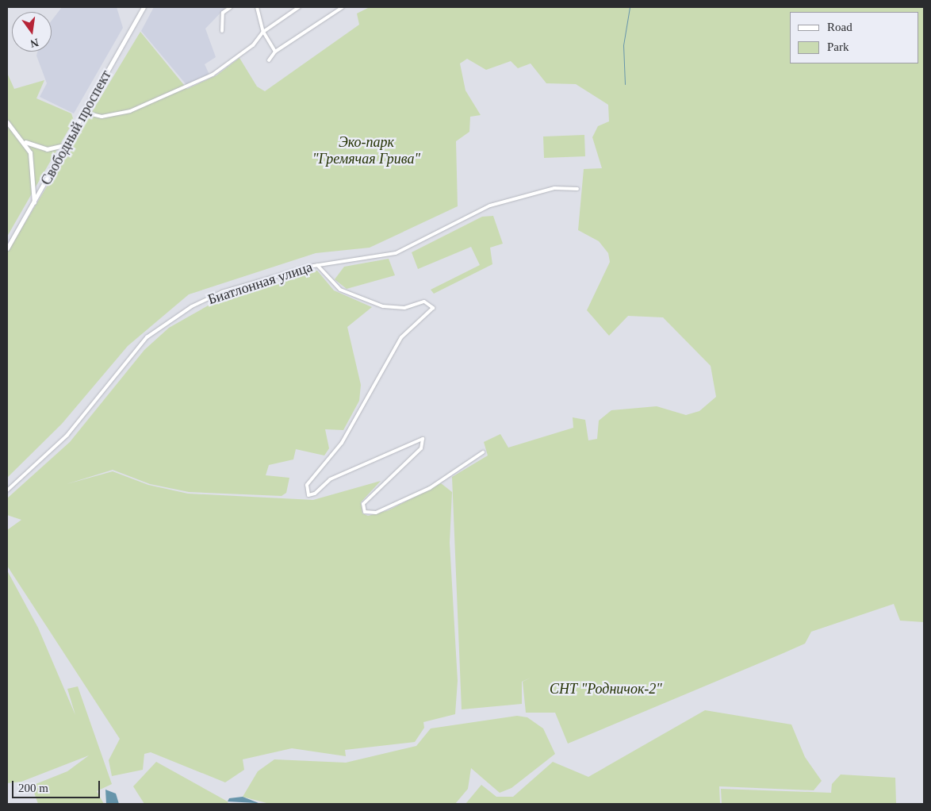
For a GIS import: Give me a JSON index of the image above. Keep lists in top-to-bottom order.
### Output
{
  "streets": {
    "main road": ["Свободный проспект"],
    "street": ["Биатлонная улица"]
  },
  "parks": ["Эко-парк \"Гремячая Грива\"", "СНТ \"Родничок-2\""],
  "legend": ["Road", "Park"],
  "scale_bar": "200 m",
  "north": "bottom"
}
